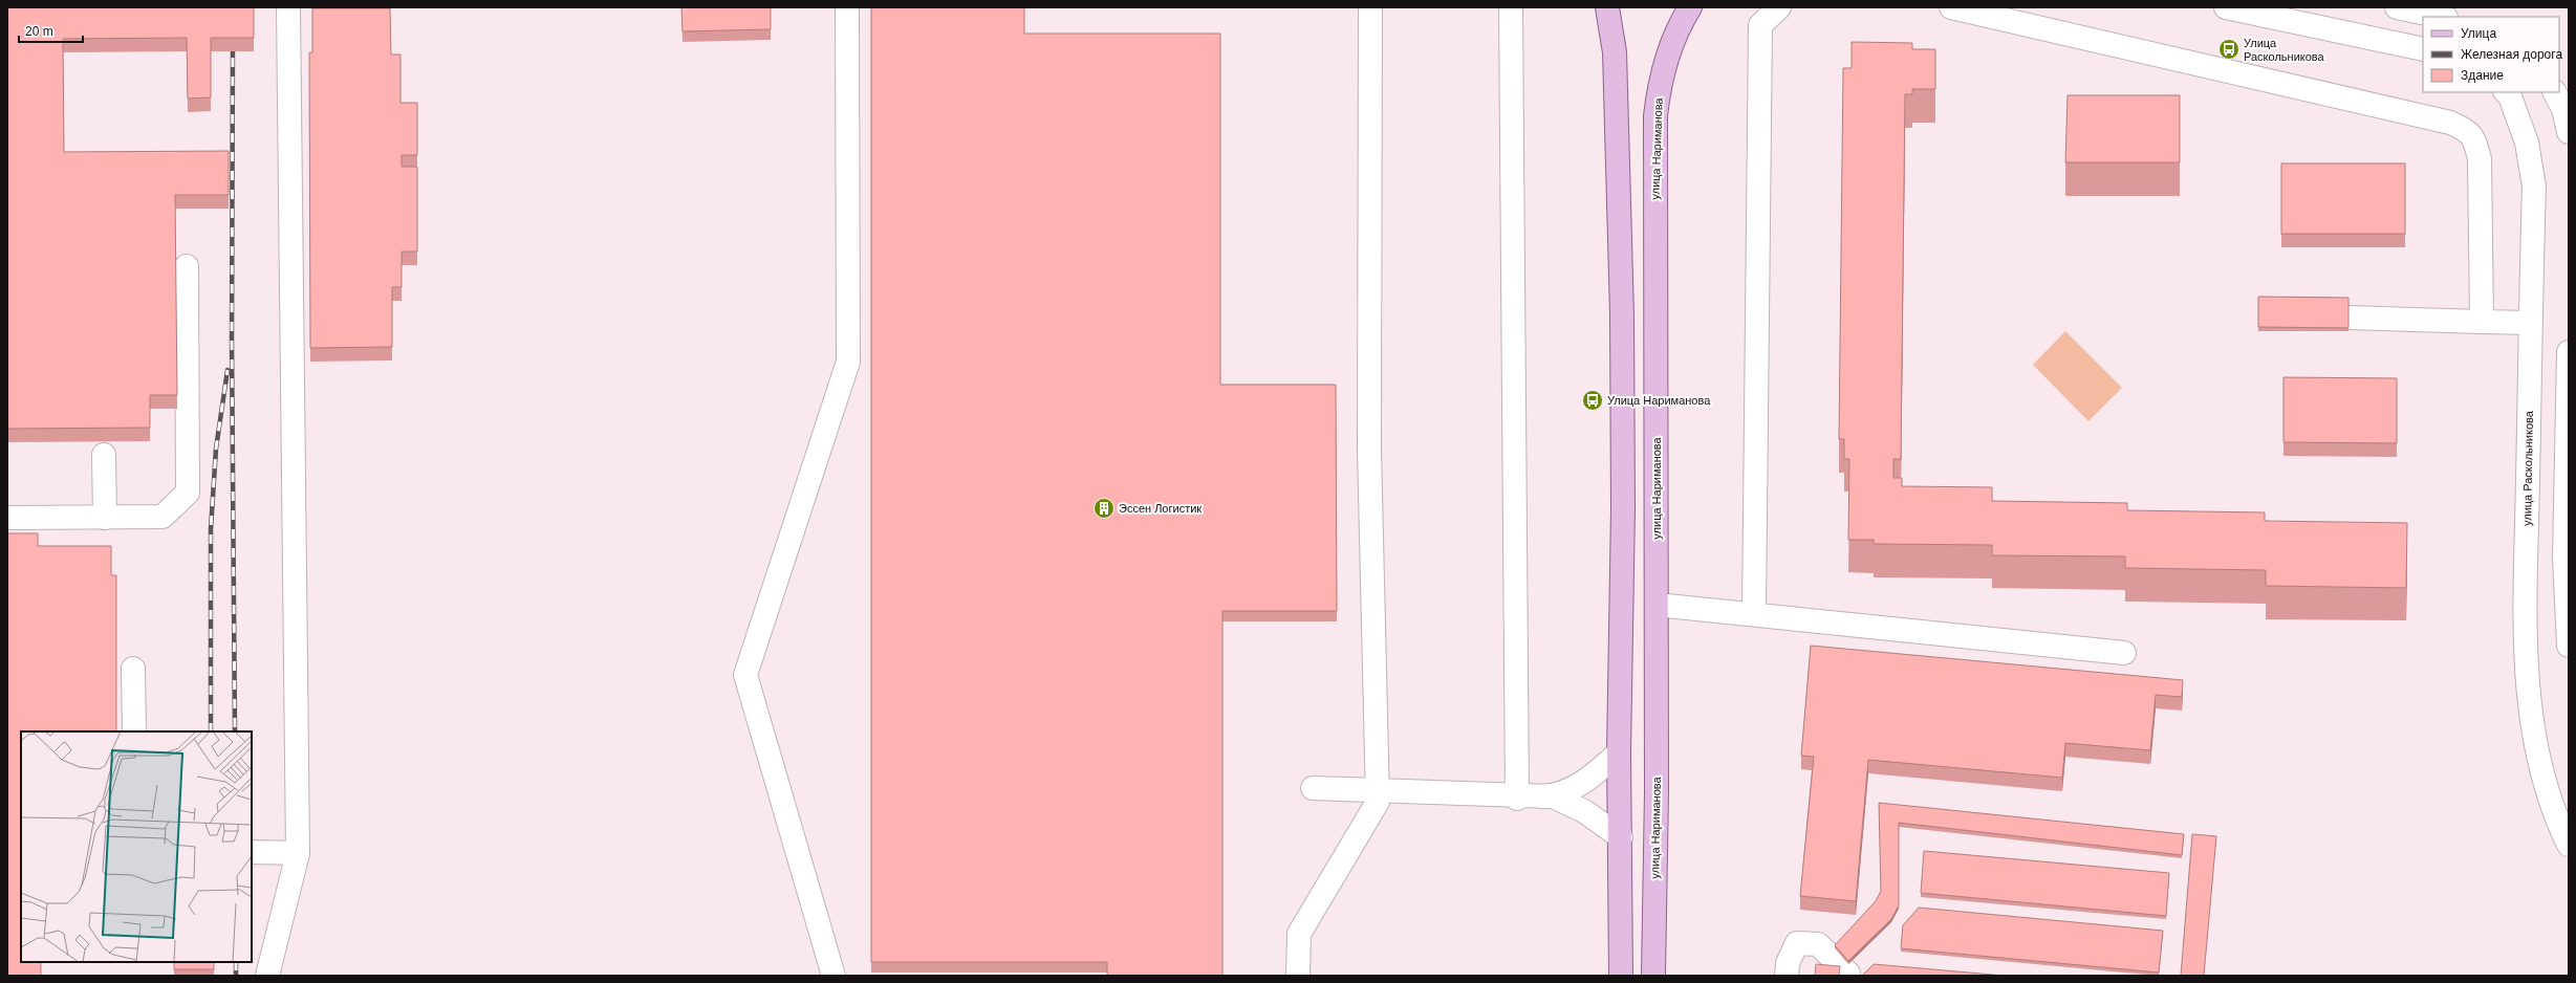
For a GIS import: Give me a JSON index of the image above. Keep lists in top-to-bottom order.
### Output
{
  "streets": {
    "main road": ["улица Нариманова"],
    "street": ["улица Раскольникова"]
  },
  "places": {
    "bus stop": ["Улица Раскольникова", "Улица Нариманова"],
    "building": ["Эссен Логистик"]
  },
  "legend": ["Улица", "Железная дорога", "Здание"],
  "scale_bar": "20 m"
}
